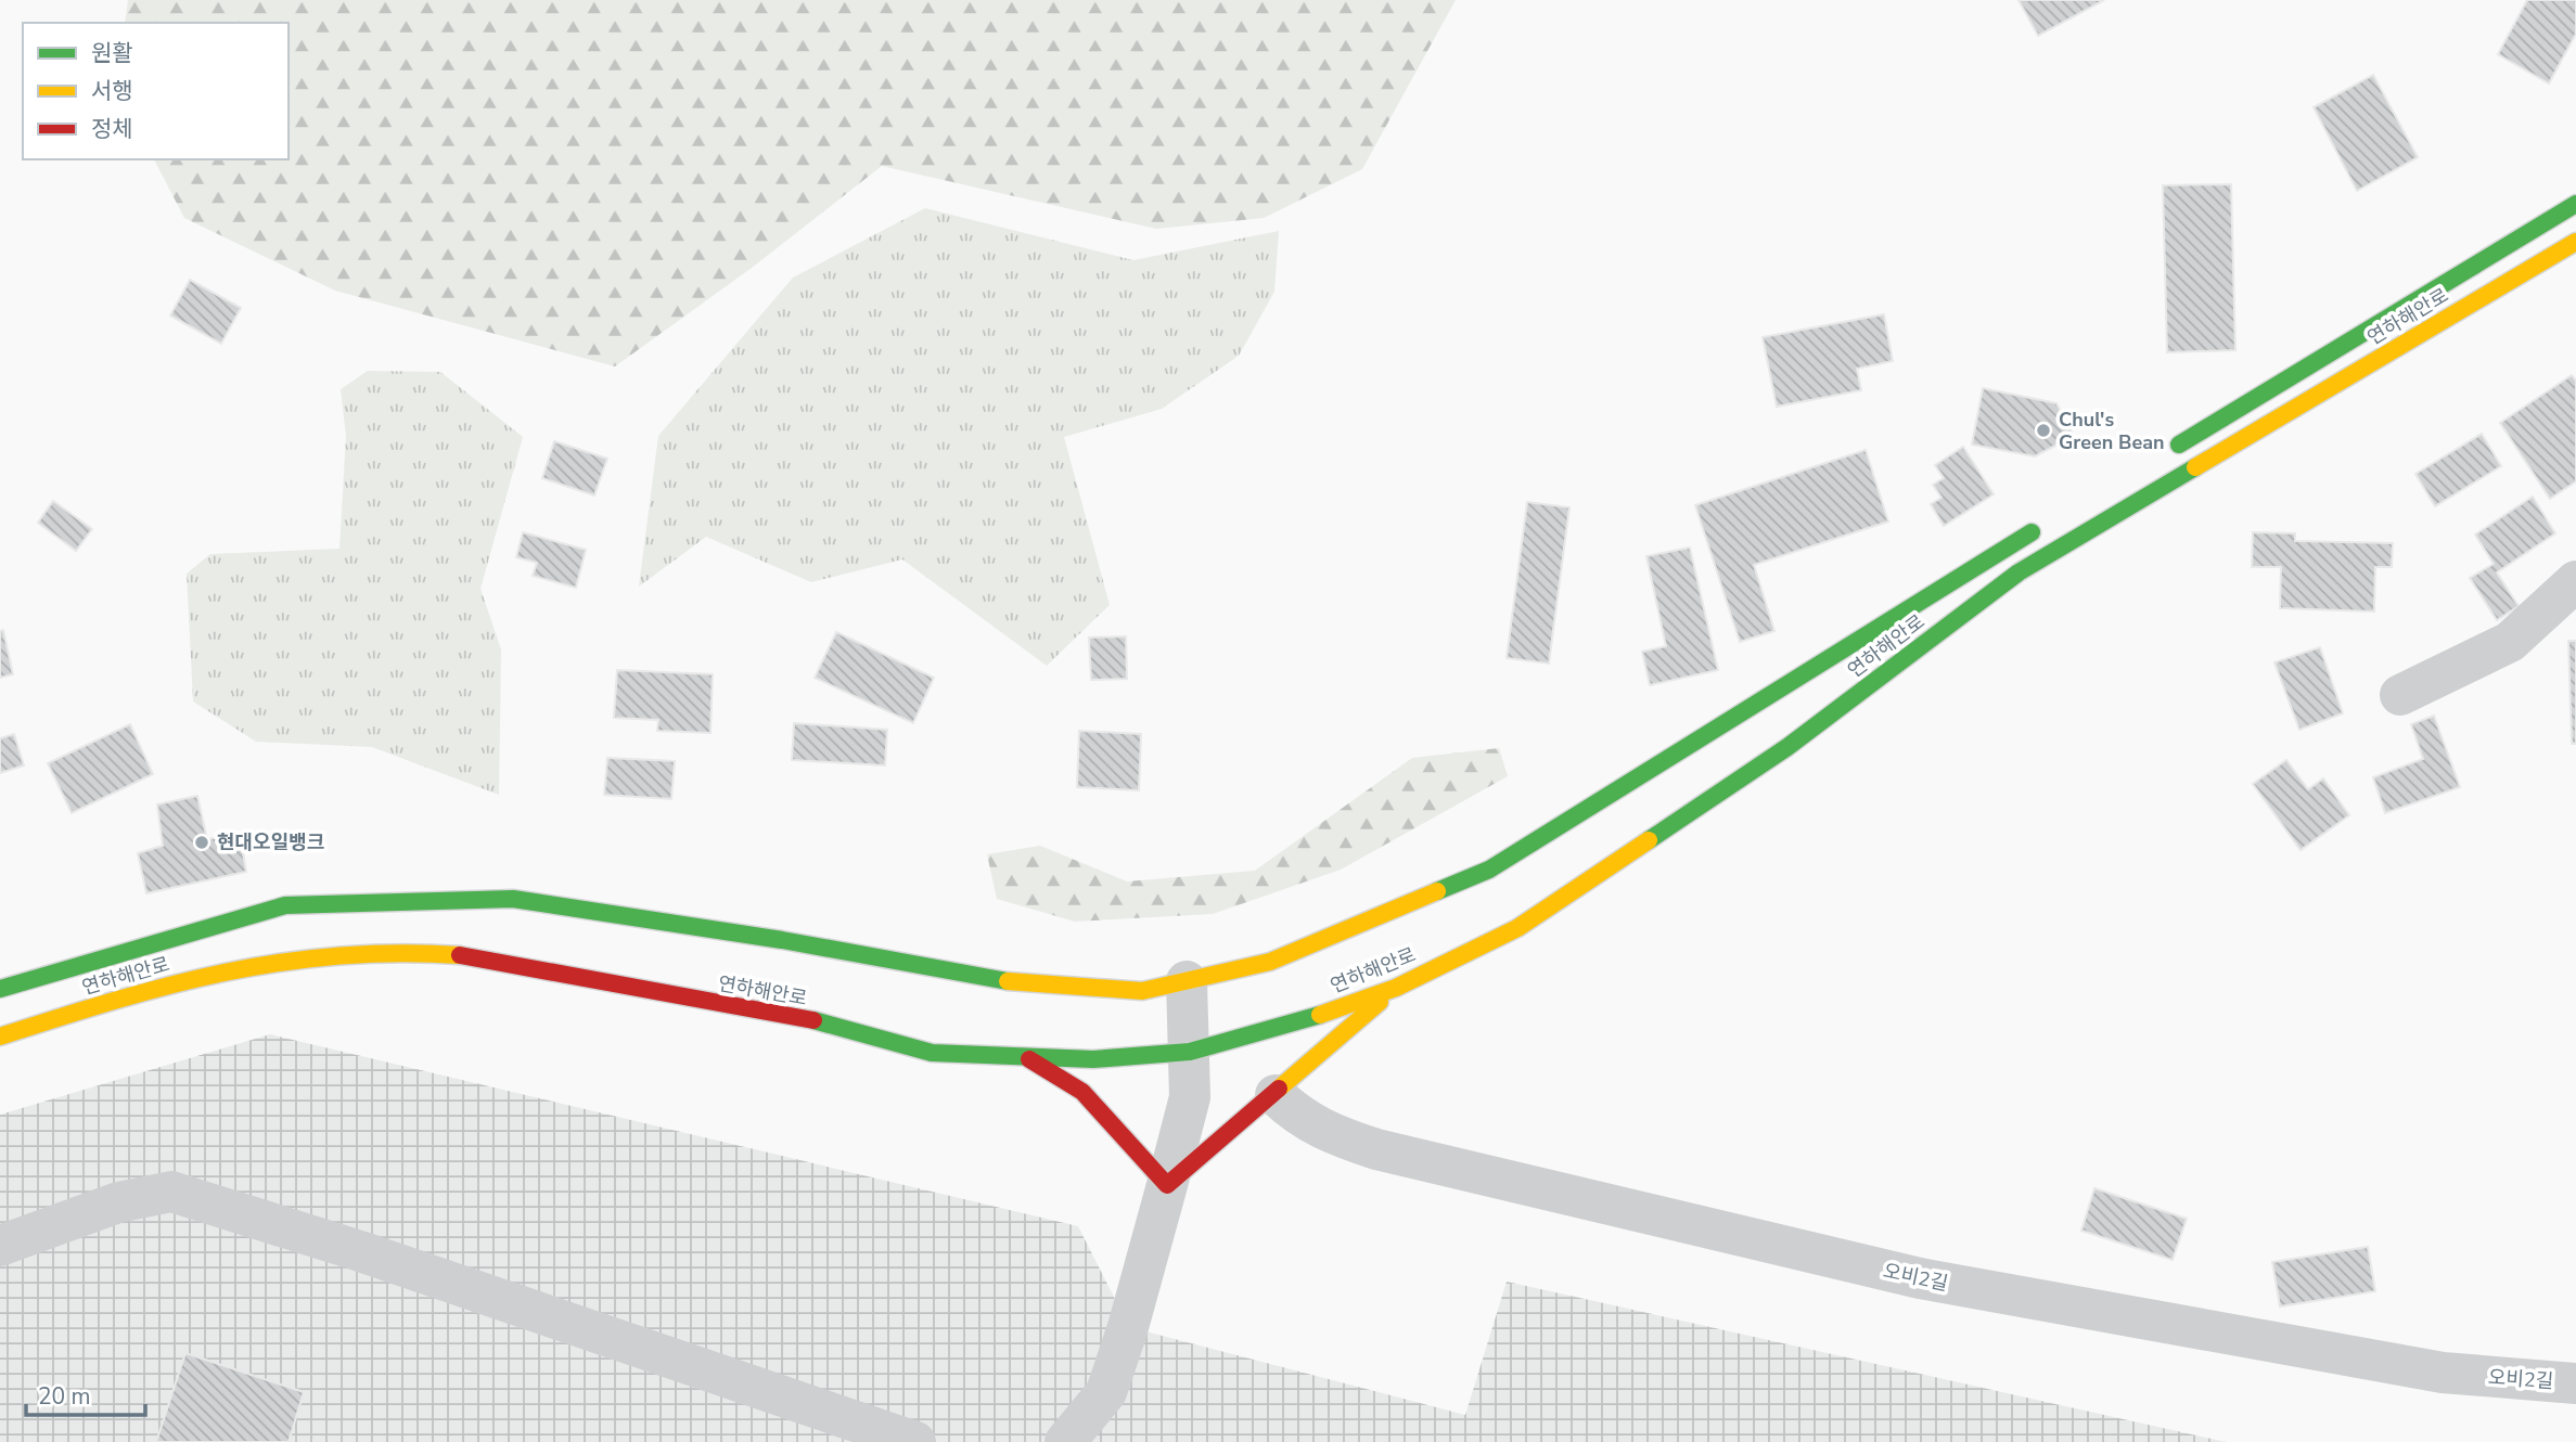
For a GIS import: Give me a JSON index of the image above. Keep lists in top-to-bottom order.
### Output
{
  "streets": {
    "street": ["연하해안로", "오비2길"]
  },
  "places": ["Chul's Green Bean", "현대오일뱅크"],
  "legend": ["원활", "서행", "정체"],
  "scale_bar": "20 m"
}
